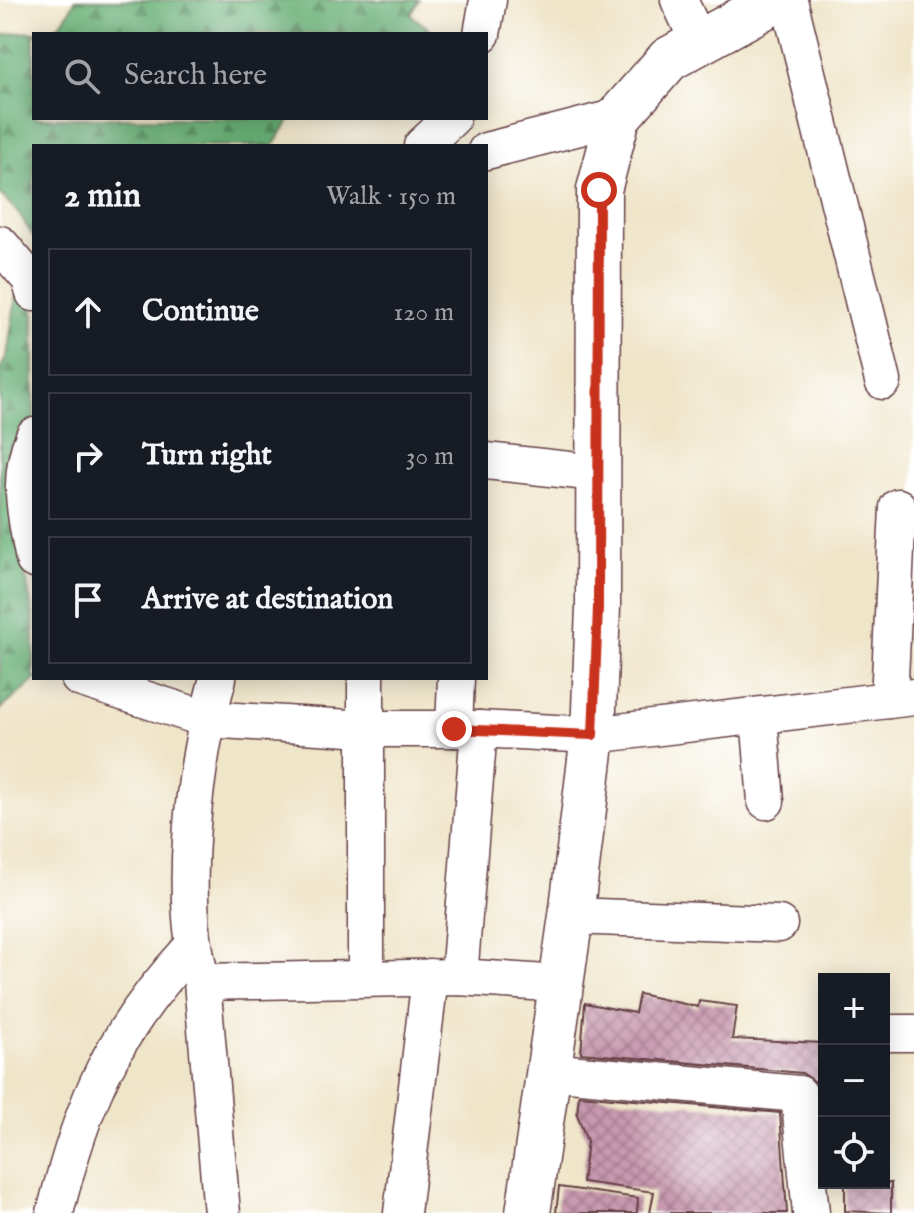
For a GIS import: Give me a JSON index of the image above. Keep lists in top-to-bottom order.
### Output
{
  "page": {
    "search": "Search here",
    "heading": ["2 min", "Walk · 150 m"],
    "list": [
      ["Continue", "120 m"],
      ["Turn right", "30 m"],
      "Arrive at destination"
    ],
    "map_buttons": ["+", "−"]
  }
}
